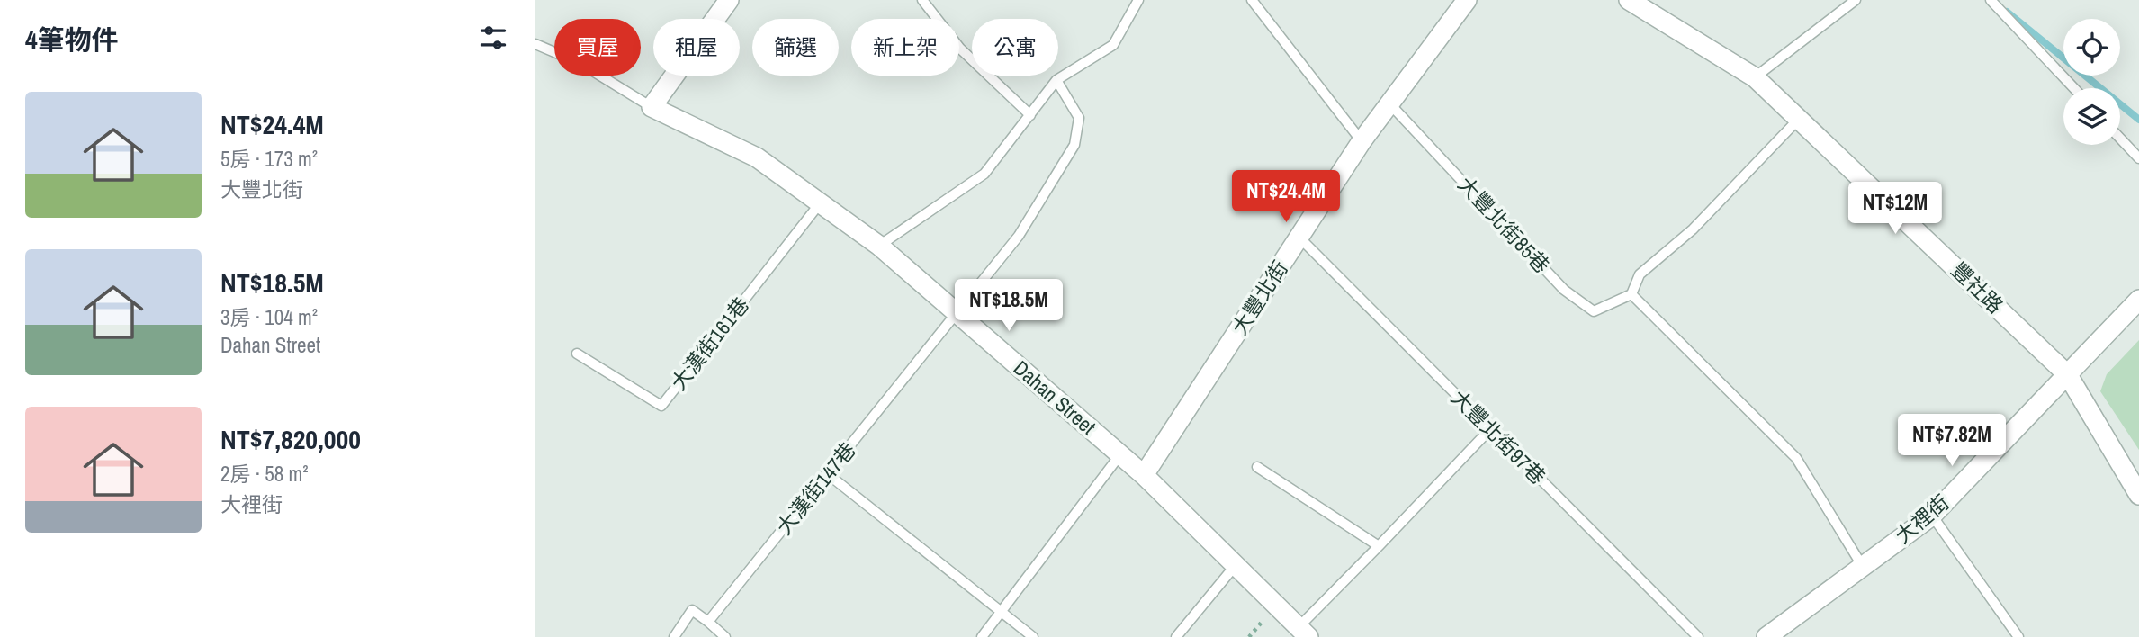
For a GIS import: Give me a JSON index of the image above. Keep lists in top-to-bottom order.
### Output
{
  "streets": {
    "street": [
      "豐社路",
      "大豐北街",
      "Dahan Street",
      "大裡街"
    ],
    "lane": [
      "大豐北街85巷",
      "大漢街161巷",
      "大豐北街97巷",
      "大漢街147巷"
    ]
  },
  "crossings": [
    ["大豐北街85巷", "大豐北街"],
    ["豐社路", "大裡街"],
    ["大豐北街", "Dahan Street"],
    ["大豐北街", "大豐北街97巷"],
    ["大漢街161巷", "Dahan Street"],
    ["Dahan Street", "大漢街147巷"]
  ],
  "page": {
    "heading": "4筆物件",
    "chip": [
      "買屋",
      "租屋",
      "篩選",
      "新上架",
      "公寓"
    ],
    "list": [
      {
        "name": "NT$24.4M",
        "note": "5房 · 173 m² · 大豐北街"
      },
      {
        "name": "NT$18.5M",
        "note": "3房 · 104 m² · Dahan Street"
      },
      {
        "name": "NT$7,820,000",
        "note": "2房 · 58 m² · 大裡街"
      }
    ],
    "price": [
      "NT$24.4M",
      "NT$12M",
      "NT$18.5M",
      "NT$7.82M"
    ]
  }
}
